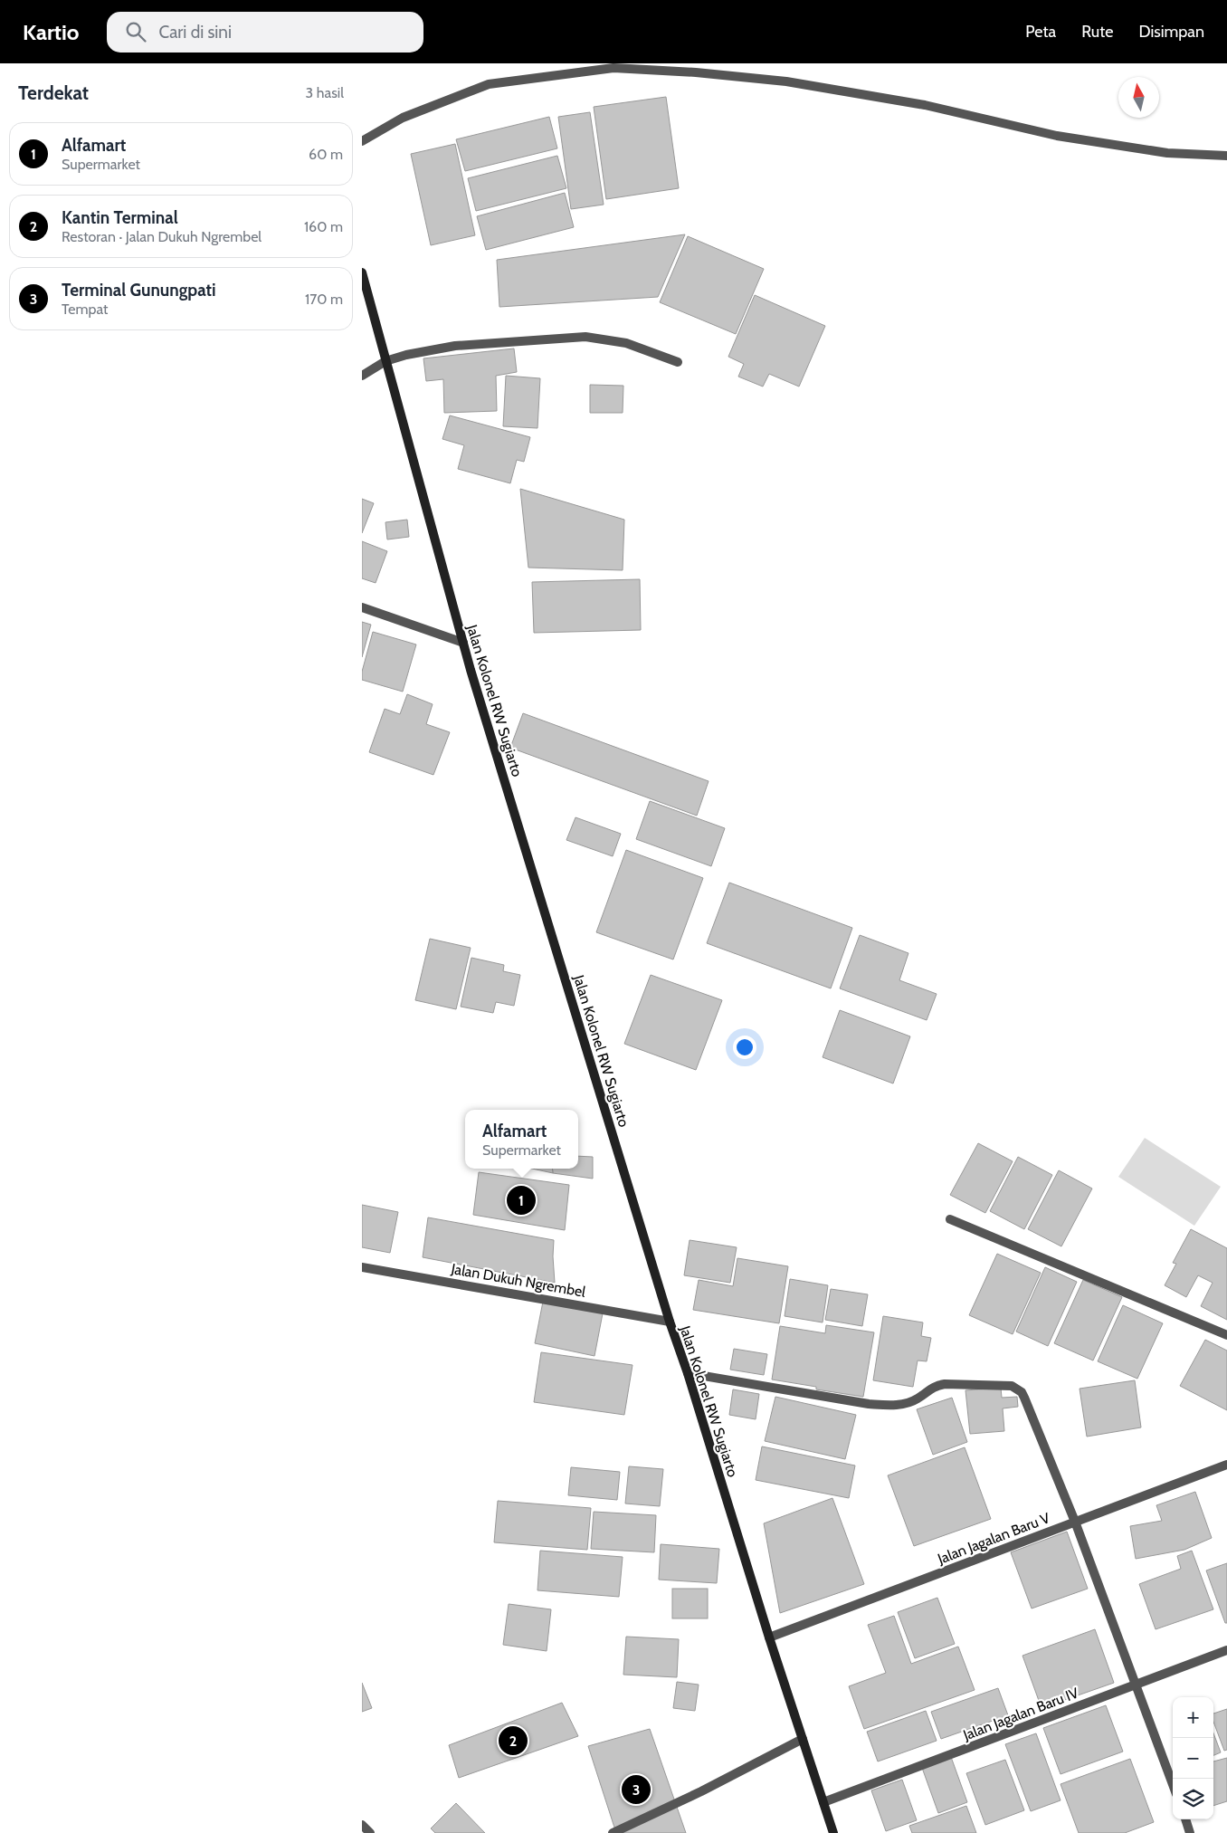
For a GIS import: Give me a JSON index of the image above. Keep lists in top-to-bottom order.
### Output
{
  "streets": {
    "main road": ["Jalan Kolonel RW Sugiarto"],
    "street": ["Jalan Dukuh Ngrembel", "Jalan Jagalan Baru V", "Jalan Jagalan Baru IV"]
  },
  "crossings": [
    ["Jalan Kolonel RW Sugiarto", "Jalan Dukuh Ngrembel"],
    ["Jalan Kolonel RW Sugiarto", "Jalan Jagalan Baru V"],
    ["Jalan Kolonel RW Sugiarto", "Jalan Jagalan Baru IV"]
  ],
  "north": "top",
  "page": {
    "header": "Kartio",
    "search": "Cari di sini",
    "nav": ["Peta", "Rute", "Disimpan"],
    "heading": ["Terdekat", "3 hasil"],
    "list": [
      {
        "mark": "1",
        "name": "Alfamart",
        "note": "Supermarket",
        "value": "60 m"
      },
      {
        "mark": "2",
        "name": "Kantin Terminal",
        "note": "Restoran · Jalan Dukuh Ngrembel",
        "value": "160 m"
      },
      {
        "mark": "3",
        "name": "Terminal Gunungpati",
        "note": "Tempat",
        "value": "170 m"
      }
    ],
    "popup": ["Alfamart", "Supermarket"],
    "pins": ["1", "2", "3"],
    "map_buttons": ["+", "−"]
  }
}
